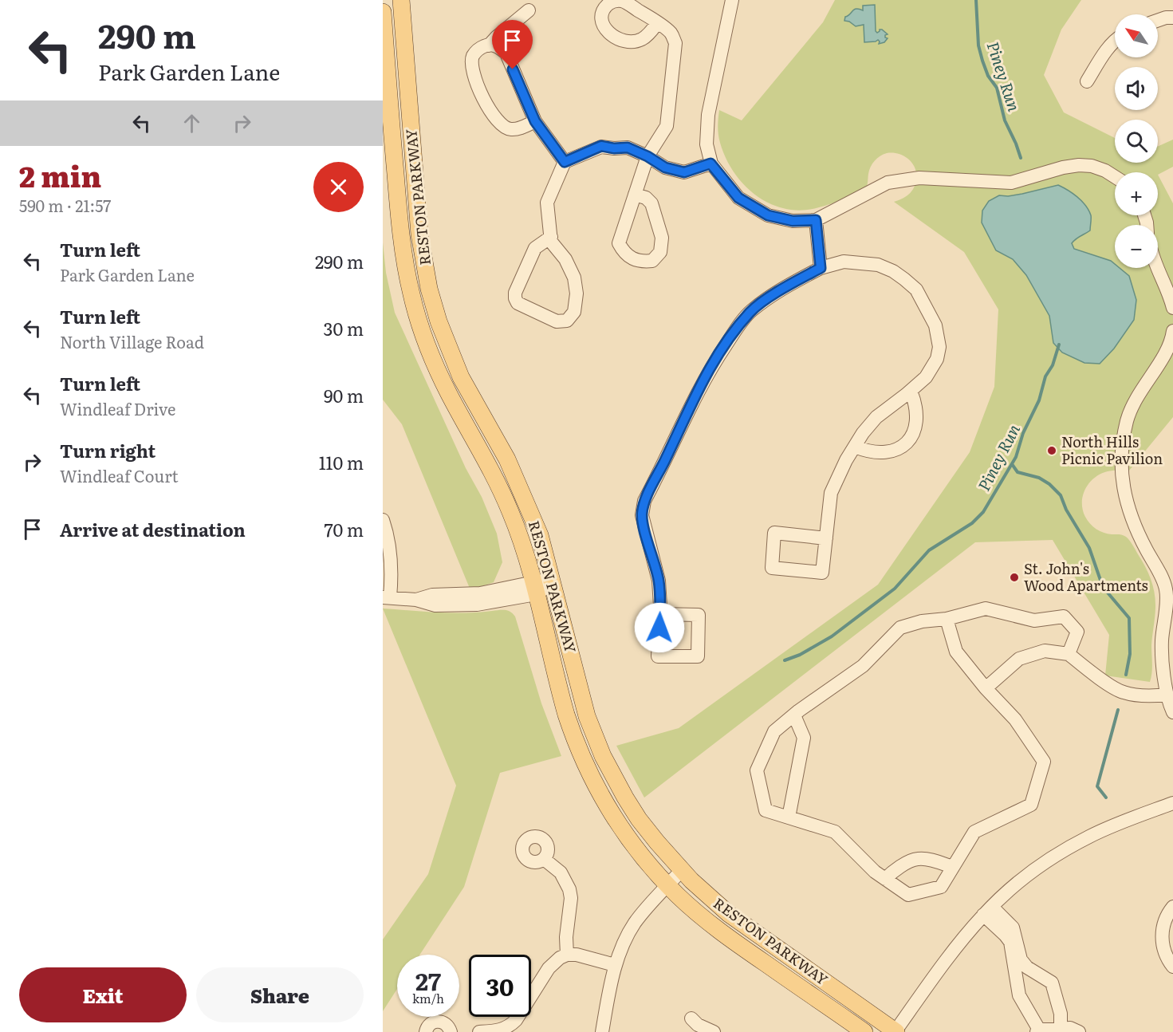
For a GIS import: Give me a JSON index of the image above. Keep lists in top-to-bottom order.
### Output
{
  "streets": {
    "main road": ["RESTON PARKWAY"]
  },
  "water": ["Piney Run"],
  "places": ["North Hills Picnic Pavilion", "St. John's Wood Apartments"],
  "north": "top left",
  "page": {
    "turn": ["290 m", "Park Garden Lane"],
    "map_buttons": ["+", "−"],
    "heading": ["2 min", "590 m · 21:57"],
    "list": [
      {
        "name": "Turn left",
        "note": "Park Garden Lane",
        "value": "290 m"
      },
      {
        "name": "Turn left",
        "note": "North Village Road",
        "value": "30 m"
      },
      {
        "name": "Turn left",
        "note": "Windleaf Drive",
        "value": "90 m"
      },
      {
        "name": "Turn right",
        "note": "Windleaf Court",
        "value": "110 m"
      },
      {
        "name": "Arrive at destination",
        "value": "70 m"
      }
    ],
    "speed": "27 km/h",
    "limit": "30",
    "buttons": ["Exit", "Share"]
  }
}
